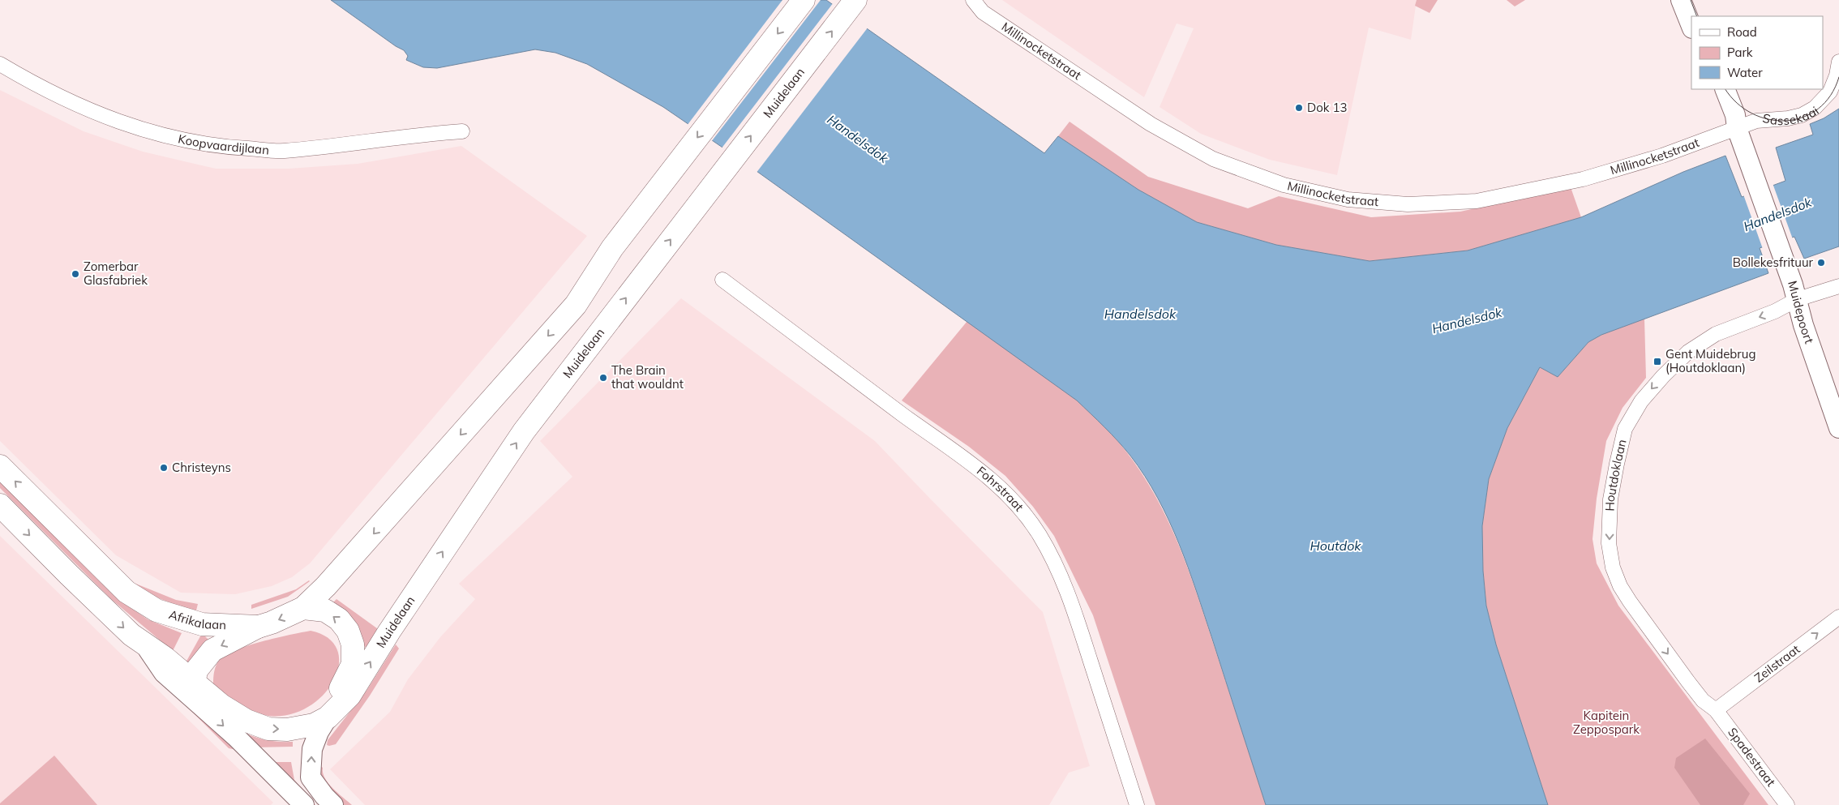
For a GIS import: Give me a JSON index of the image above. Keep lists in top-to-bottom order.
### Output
{
  "streets": {
    "main road": ["Muidelaan", "Afrikalaan"],
    "street": [
      "Millinocketstraat",
      "Sassekaai",
      "Koopvaardijlaan",
      "Muidepoort",
      "Houtdoklaan",
      "Fohrstraat",
      "Zeilstraat",
      "Spadestraat"
    ]
  },
  "crossings": [
    ["Millinocketstraat", "Sassekaai"],
    ["Millinocketstraat", "Muidepoort"],
    ["Muidelaan", "Afrikalaan"],
    ["Sassekaai", "Muidepoort"],
    ["Muidepoort", "Houtdoklaan"],
    ["Houtdoklaan", "Zeilstraat"],
    ["Houtdoklaan", "Spadestraat"],
    ["Zeilstraat", "Spadestraat"]
  ],
  "one_way": ["Zeilstraat"],
  "water": ["Handelsdok", "Houtdok"],
  "parks": ["Kapitein Zeppospark"],
  "places": {
    "other": [
      "Dok 13",
      "Bollekesfrituur",
      "Zomerbar Glasfabriek",
      "The Brain that wouldnt",
      "Christeyns"
    ],
    "transit": ["Gent Muidebrug (Houtdoklaan)"]
  },
  "legend": ["Road", "Park", "Water"]
}
